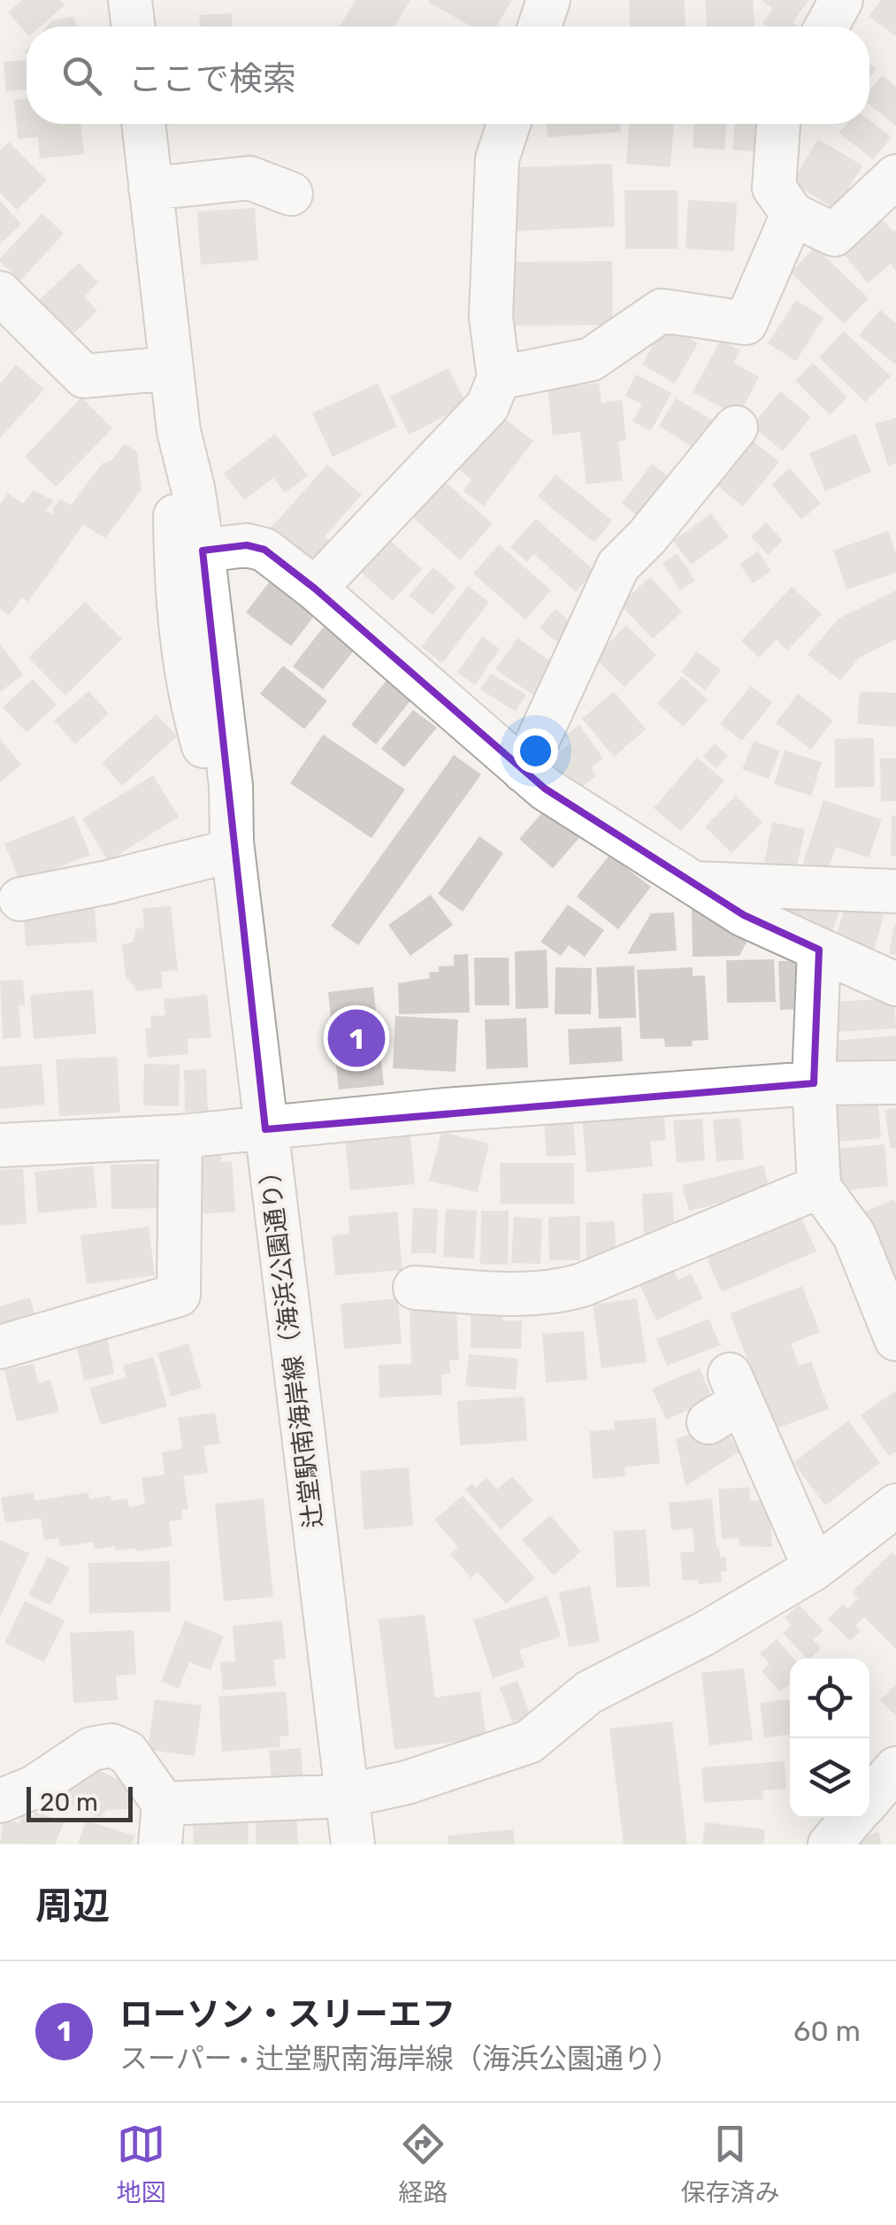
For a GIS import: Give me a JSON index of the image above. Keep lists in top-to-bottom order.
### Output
{
  "streets": {
    "street": ["辻堂駅南海岸線（海浜公園通り）"]
  },
  "scale_bar": "20 m",
  "page": {
    "search": "ここで検索",
    "pins": "1",
    "scale": "20 m",
    "heading": "周辺",
    "list": [
      {
        "mark": "1",
        "name": "ローソン・スリーエフ",
        "note": "スーパー · 辻堂駅南海岸線（海浜公園通り）",
        "value": "60 m"
      }
    ],
    "nav": ["地図", "経路", "保存済み"]
  }
}
